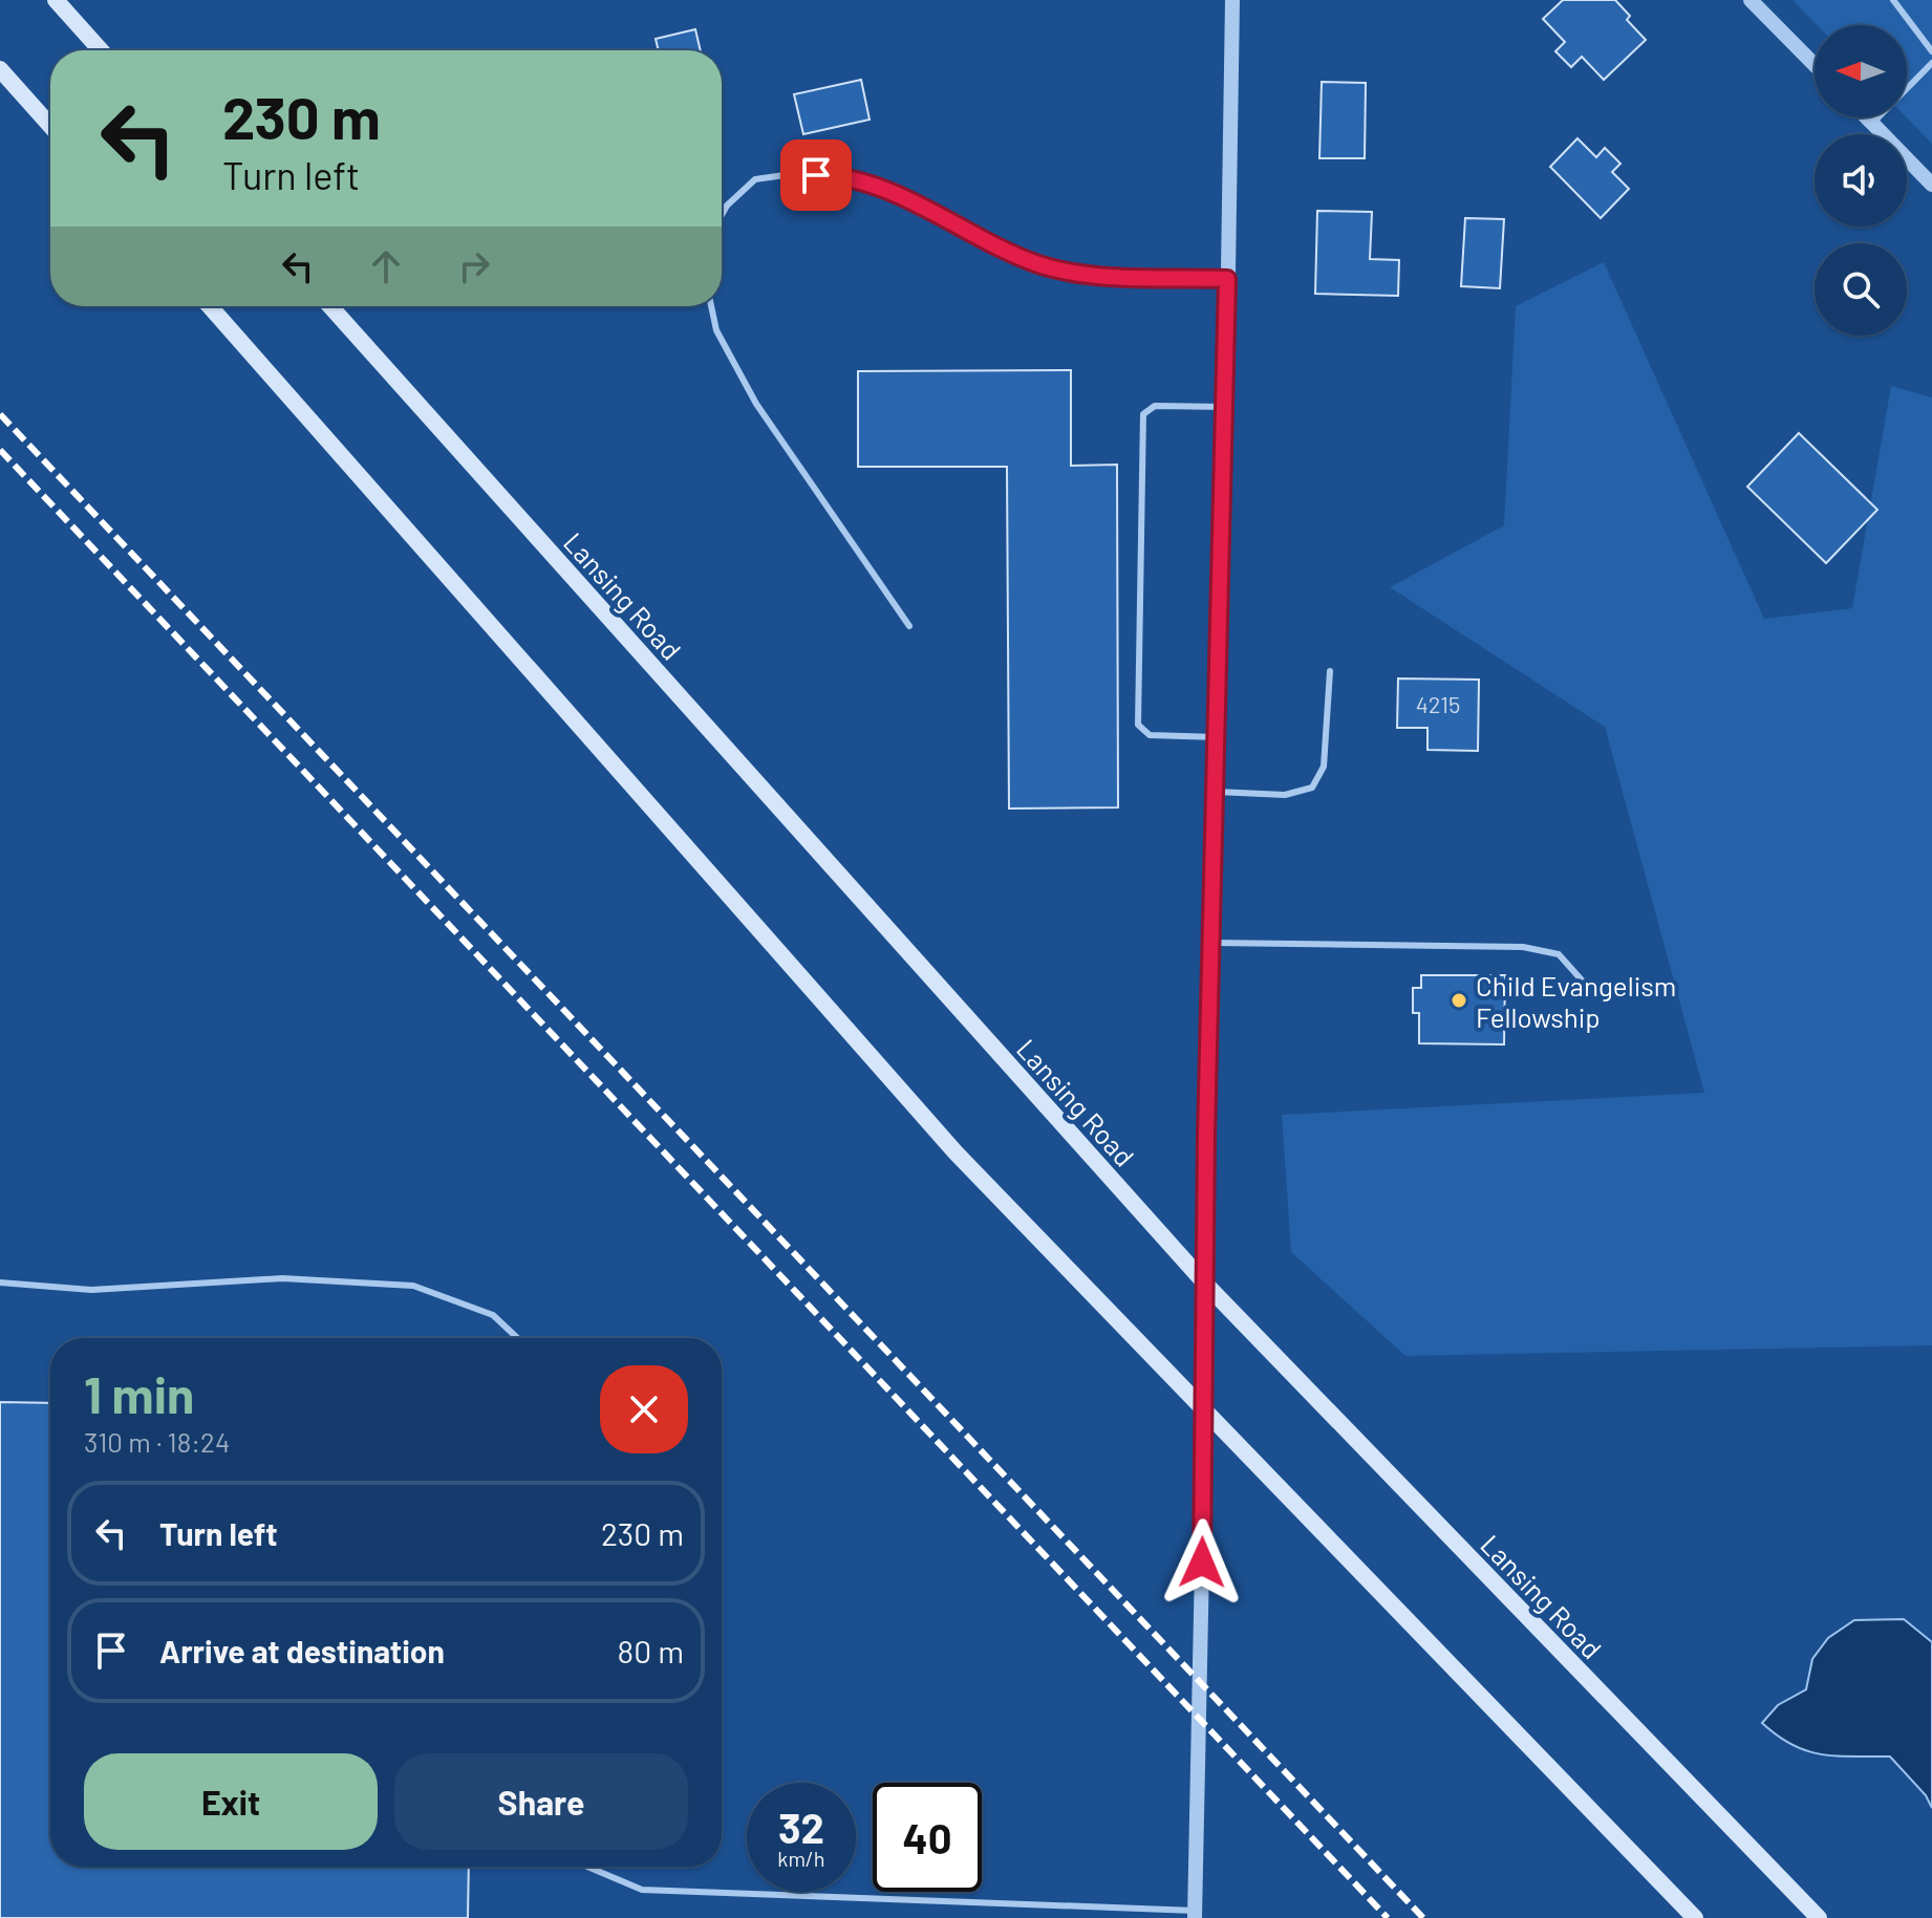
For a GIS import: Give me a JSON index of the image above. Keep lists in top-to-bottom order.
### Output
{
  "streets": {
    "main road": ["Lansing Road"]
  },
  "places": ["Child Evangelism Fellowship"],
  "house_numbers": ["4215"],
  "north": "left",
  "page": {
    "turn": ["230 m", "Turn left"],
    "heading": ["1 min", "310 m · 18:24"],
    "list": [
      {
        "name": "Turn left",
        "value": "230 m"
      },
      {
        "name": "Arrive at destination",
        "value": "80 m"
      }
    ],
    "buttons": ["Exit", "Share"],
    "speed": "32 km/h",
    "limit": "40"
  }
}
